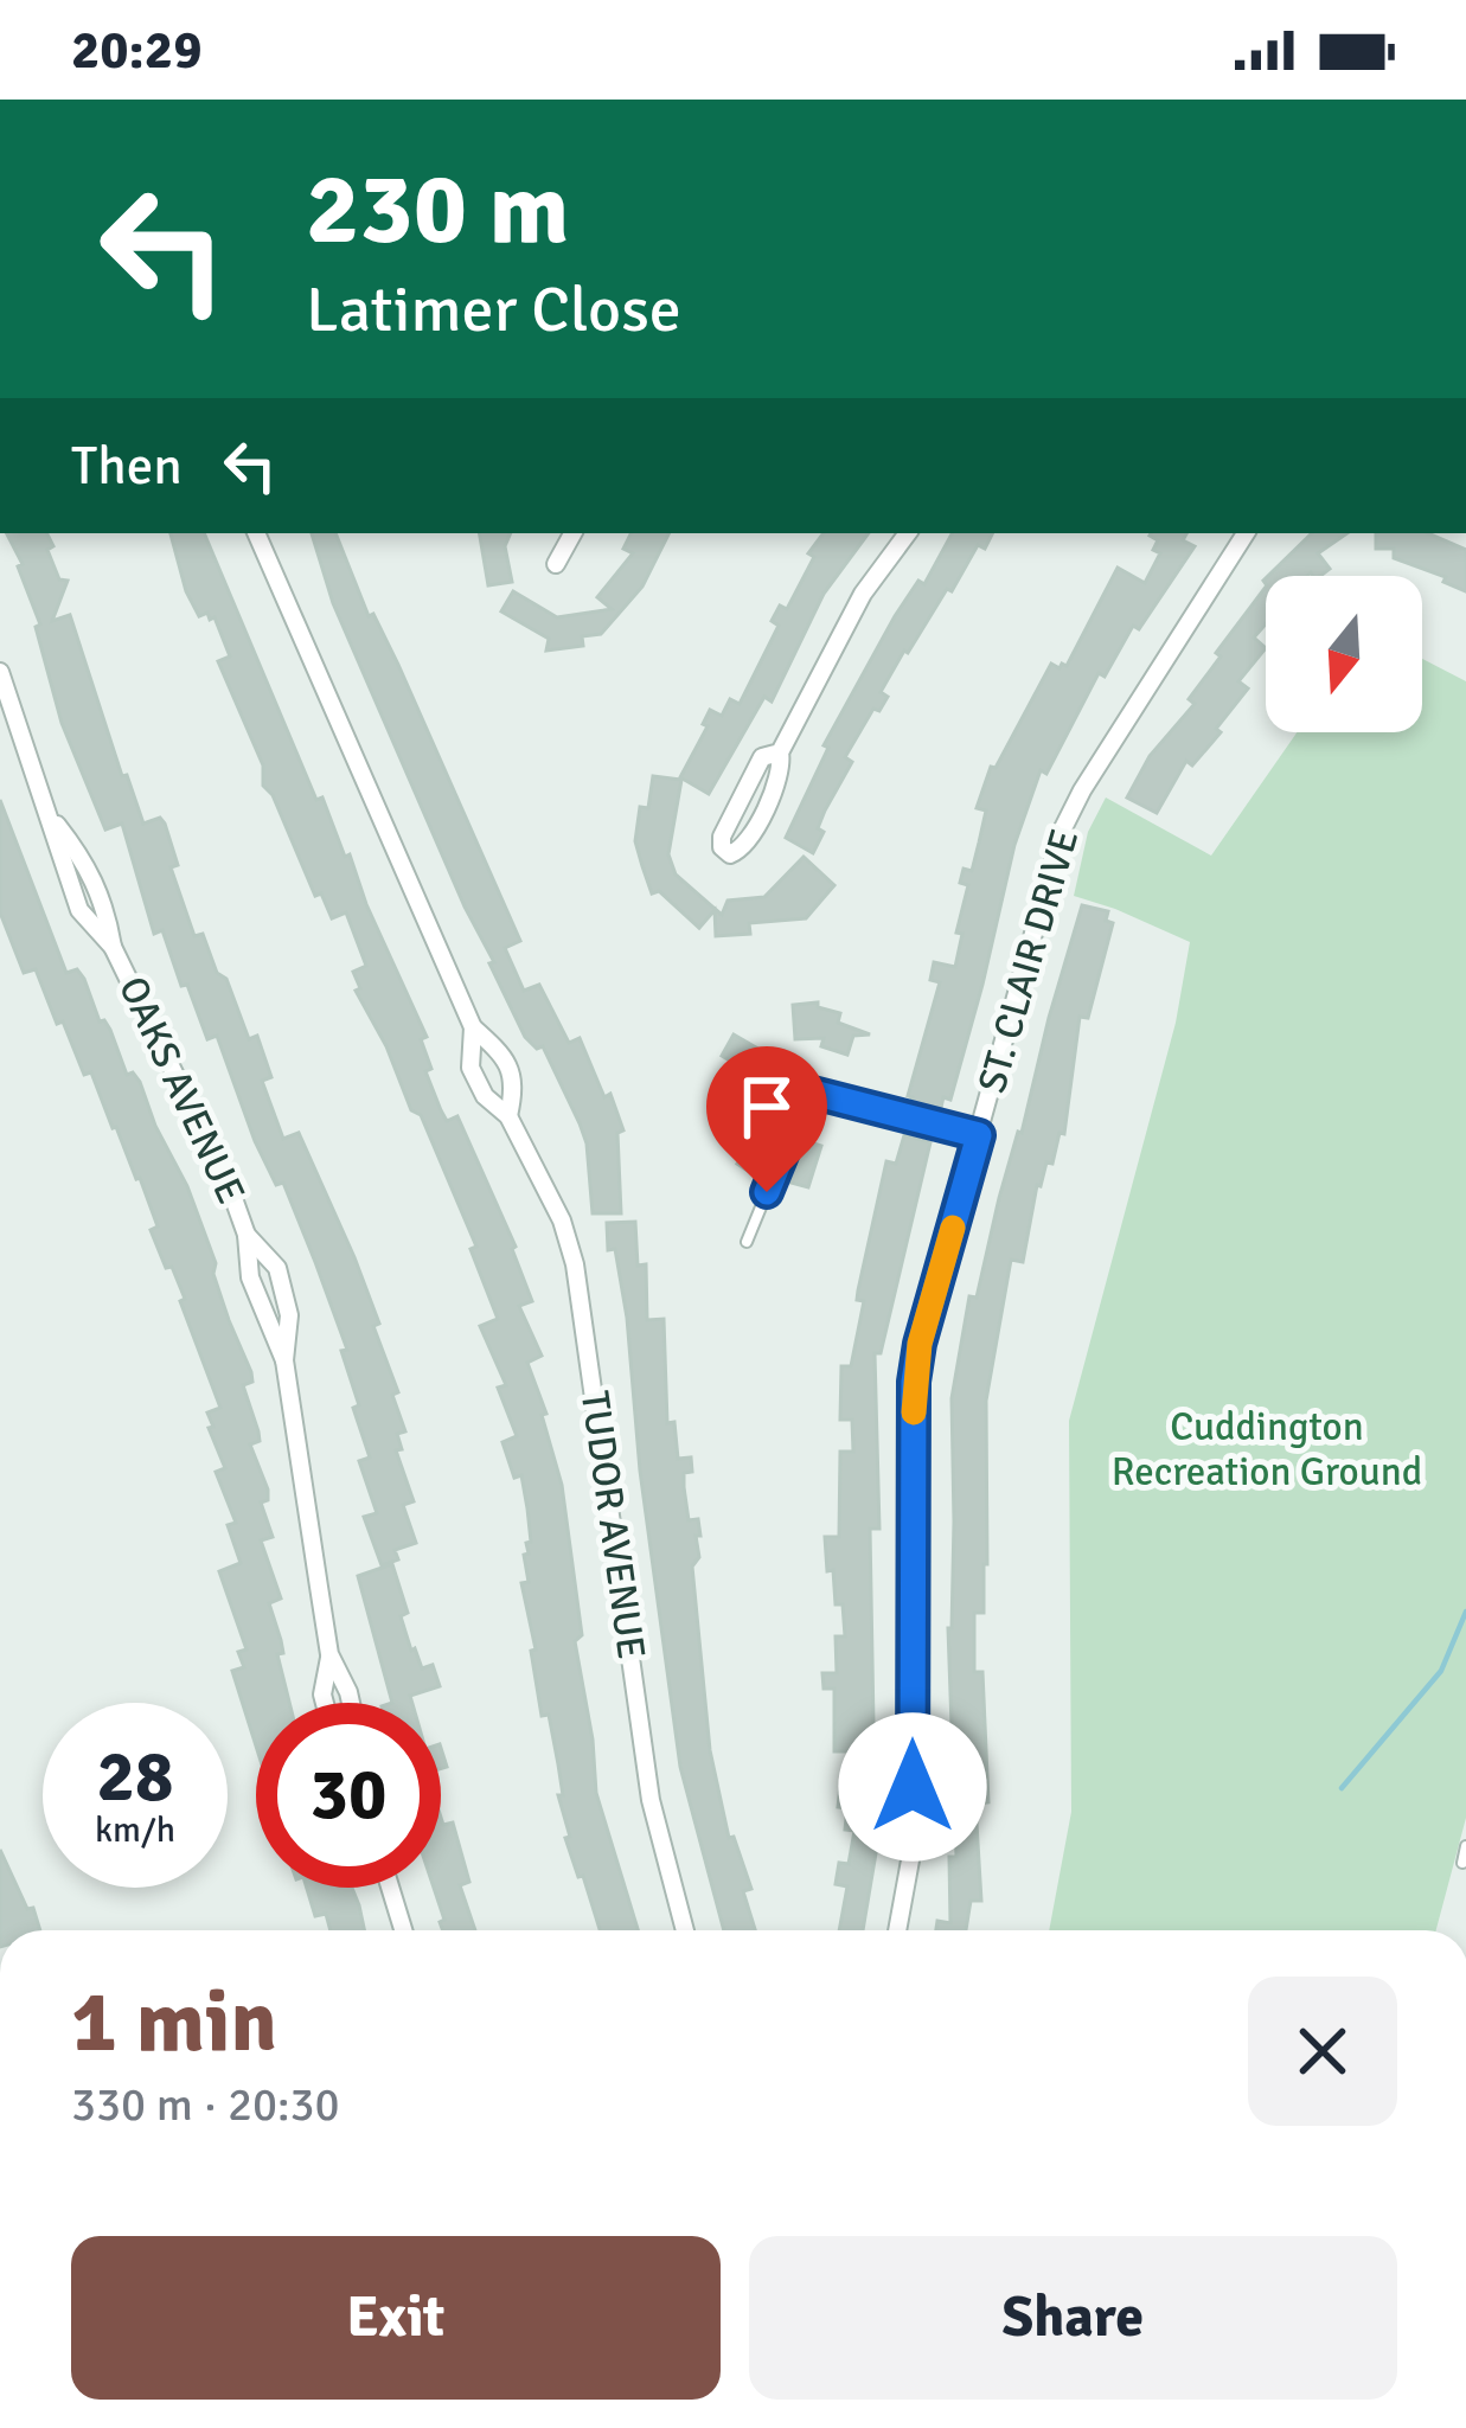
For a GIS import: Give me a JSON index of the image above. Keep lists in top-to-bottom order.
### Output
{
  "streets": {
    "street": ["ST. CLAIR DRIVE", "OAKS AVENUE", "TUDOR AVENUE"]
  },
  "parks": ["Cuddington Recreation Ground"],
  "north": "bottom",
  "page": {
    "status": "20:29",
    "turn": ["230 m", "Latimer Close"],
    "then": "Then",
    "speed": "28 km/h",
    "limit": "30",
    "heading": ["1 min", "330 m · 20:30"],
    "buttons": ["Exit", "Share"]
  }
}
